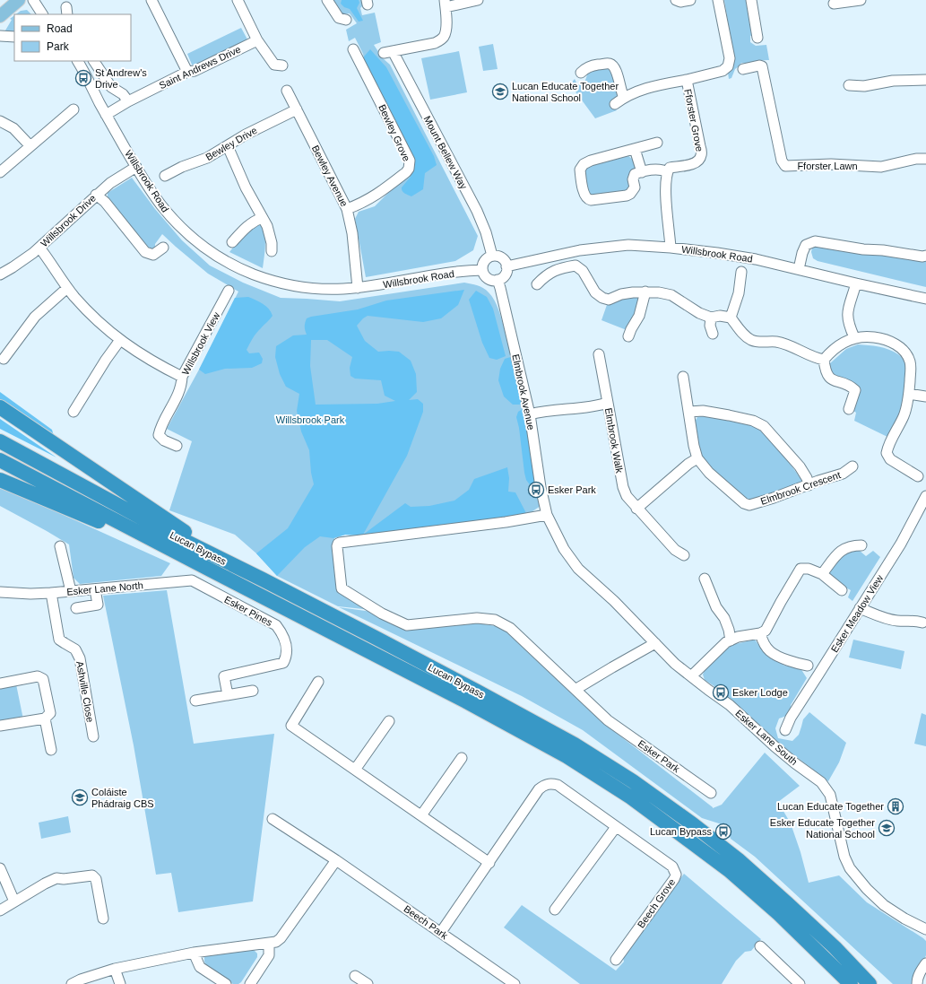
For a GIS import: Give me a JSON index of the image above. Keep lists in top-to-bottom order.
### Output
{
  "streets": {
    "highway": ["Lucan Bypass"],
    "street": [
      "Saint Andrews Drive",
      "Fforster Grove",
      "Bewley Grove",
      "Bewley Drive",
      "Mount Bellew Way",
      "Fforster Lawn",
      "Bewley Avenue",
      "Willsbrook Road",
      "Willsbrook Drive",
      "Willsbrook View",
      "Elmbrook Avenue",
      "Elmbrook Walk",
      "Elmbrook Crescent",
      "Esker Lane North",
      "Esker Pines",
      "Esker Meadow View",
      "Ashville Close",
      "Esker Lane South",
      "Esker Park",
      "Beech Grove",
      "Beech Park"
    ]
  },
  "crossings": [
    ["Saint Andrews Drive", "Willsbrook Road"],
    ["Bewley Grove", "Bewley Avenue"],
    ["Bewley Drive", "Bewley Avenue"],
    ["Mount Bellew Way", "Willsbrook Road"],
    ["Mount Bellew Way", "Elmbrook Avenue"],
    ["Bewley Avenue", "Willsbrook Road"],
    ["Willsbrook Road", "Willsbrook Drive"],
    ["Willsbrook Road", "Elmbrook Avenue"],
    ["Elmbrook Avenue", "Elmbrook Walk"],
    ["Elmbrook Avenue", "Esker Lane South"],
    ["Elmbrook Avenue", "Esker Park"],
    ["Esker Lane North", "Esker Pines"],
    ["Esker Lane North", "Ashville Close"],
    ["Esker Lane South", "Esker Park"],
    ["Beech Grove", "Beech Park"]
  ],
  "parks": ["Willsbrook Park"],
  "places": {
    "bus stop": [
      "St Andrew's Drive",
      "Esker Park",
      "Esker Lodge",
      "Lucan Bypass"
    ],
    "school or university": ["Lucan Educate Together National School", "Coláiste Phádraig CBS", "Esker Educate Together National School"],
    "building": ["Lucan Educate Together"]
  },
  "legend": ["Road", "Park"]
}
